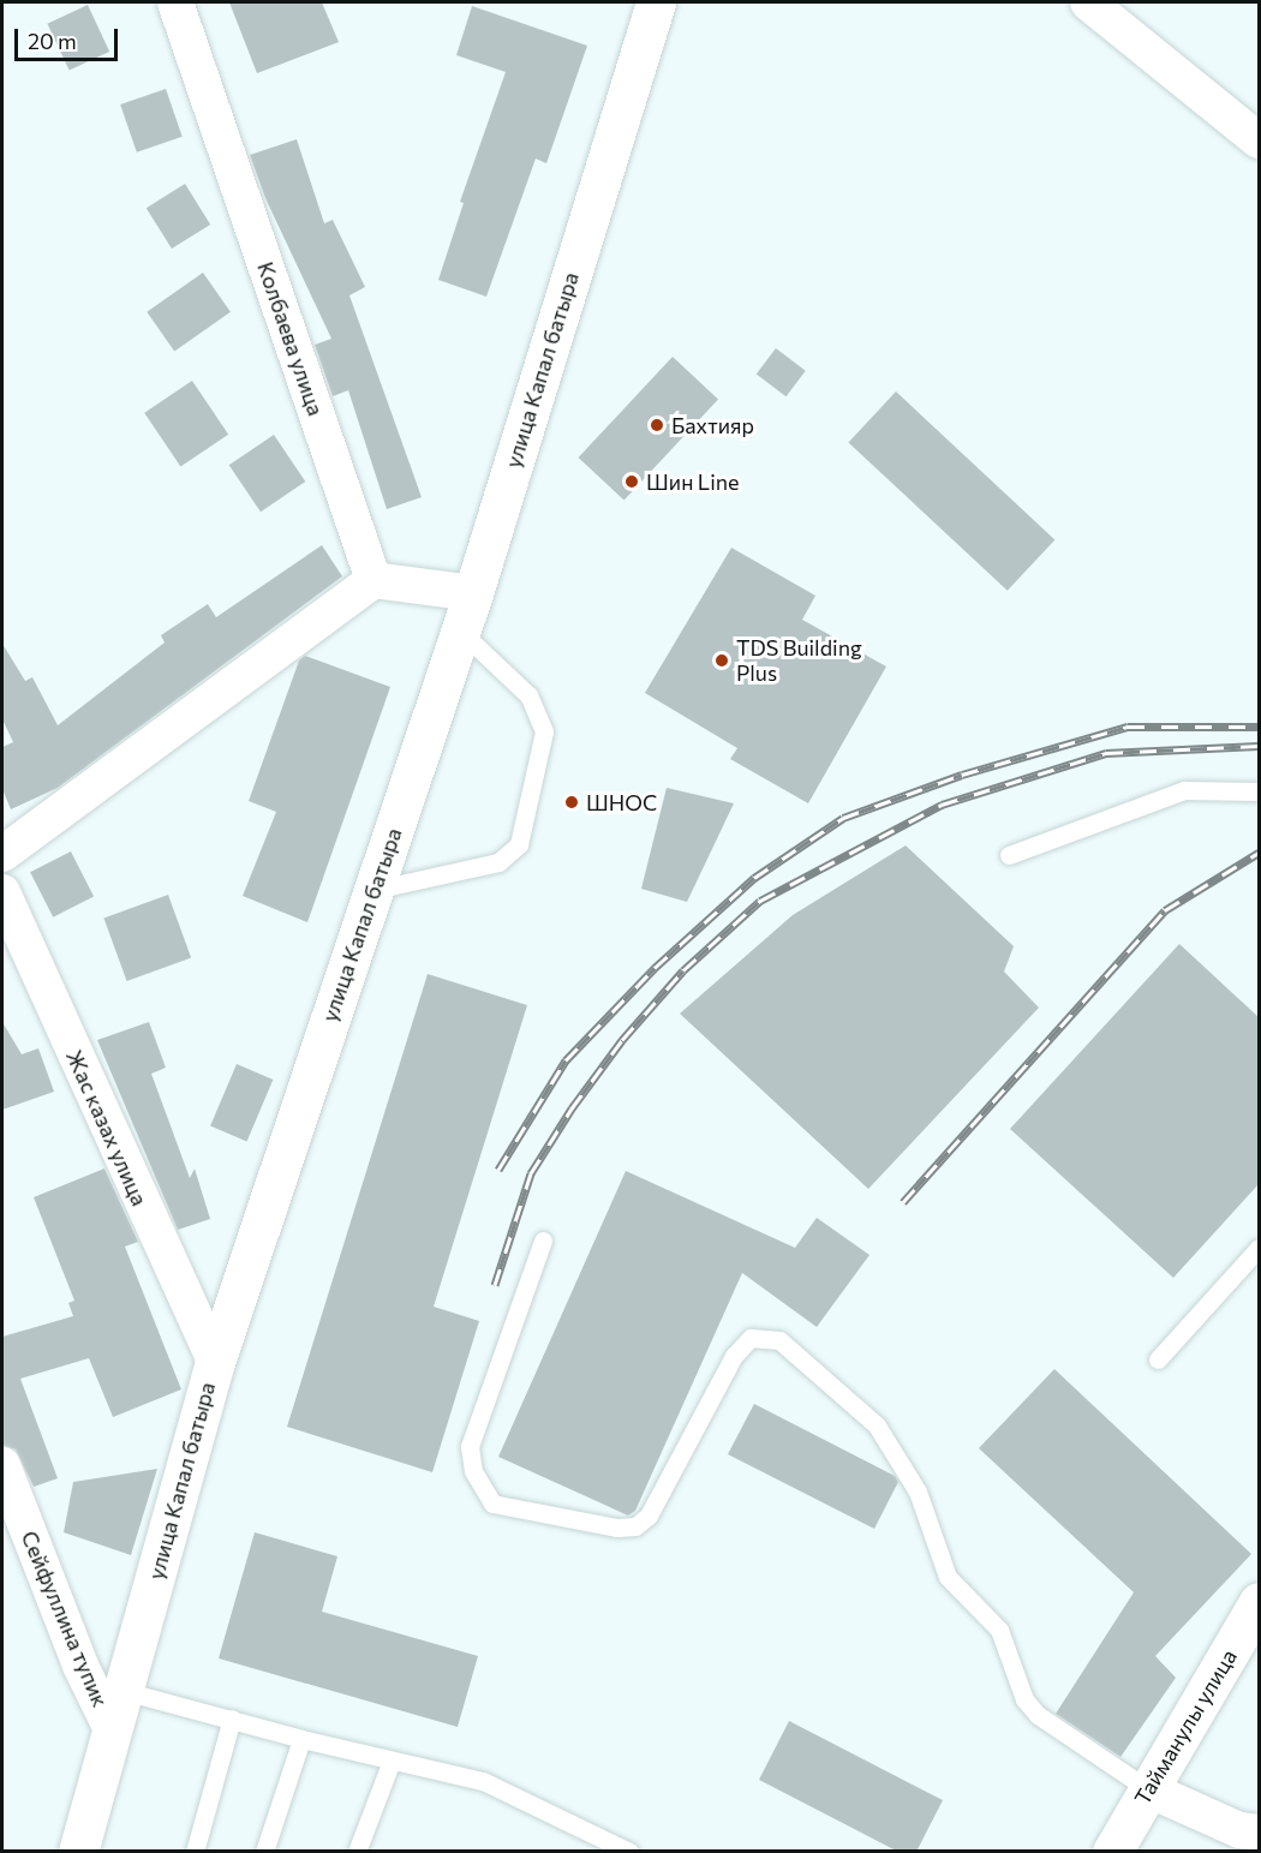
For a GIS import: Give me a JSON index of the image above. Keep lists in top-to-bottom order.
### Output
{
  "streets": {
    "main road": ["улица Капал батыра", "Тайманулы улица"],
    "street": ["Колбаева улица", "Жас казах улица", "Сейфуллина тупик"]
  },
  "crossings": [
    ["улица Капал батыра", "Жас казах улица"],
    ["улица Капал батыра", "Сейфуллина тупик"]
  ],
  "places": [
    "Бахтияр",
    "Шин Line",
    "TDS Building Plus",
    "ШНОС"
  ],
  "scale_bar": "20 m"
}
